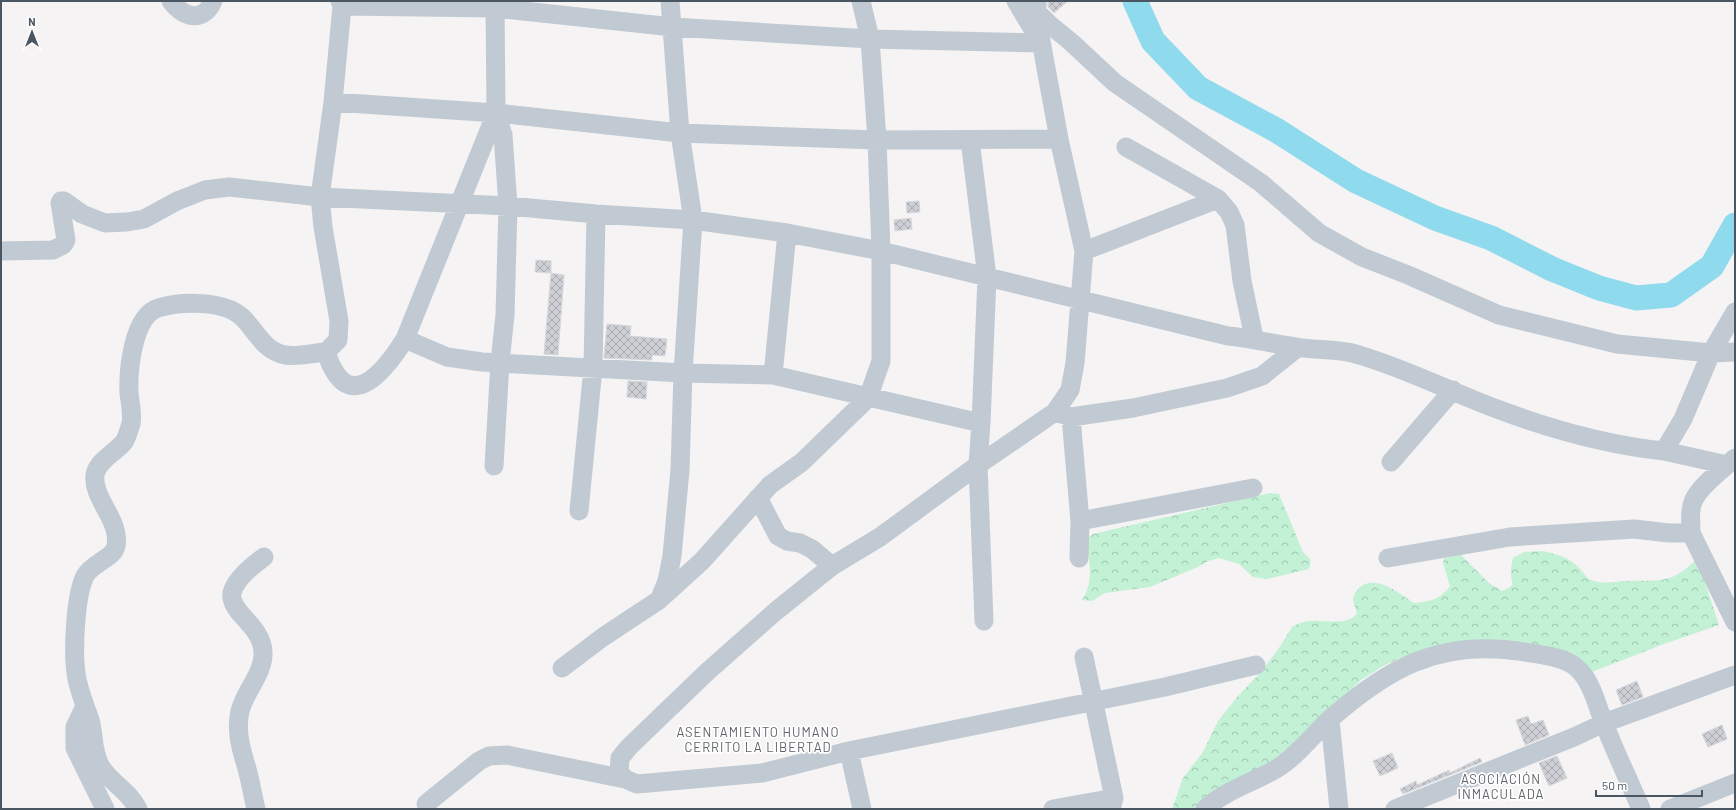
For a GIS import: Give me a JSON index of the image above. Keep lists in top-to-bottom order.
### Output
{
  "districts": ["ASENTAMIENTO HUMANO CERRITO LA LIBERTAD", "ASOCIACIÓN INMACULADA"],
  "scale_bar": "50 m",
  "north": "top"
}
